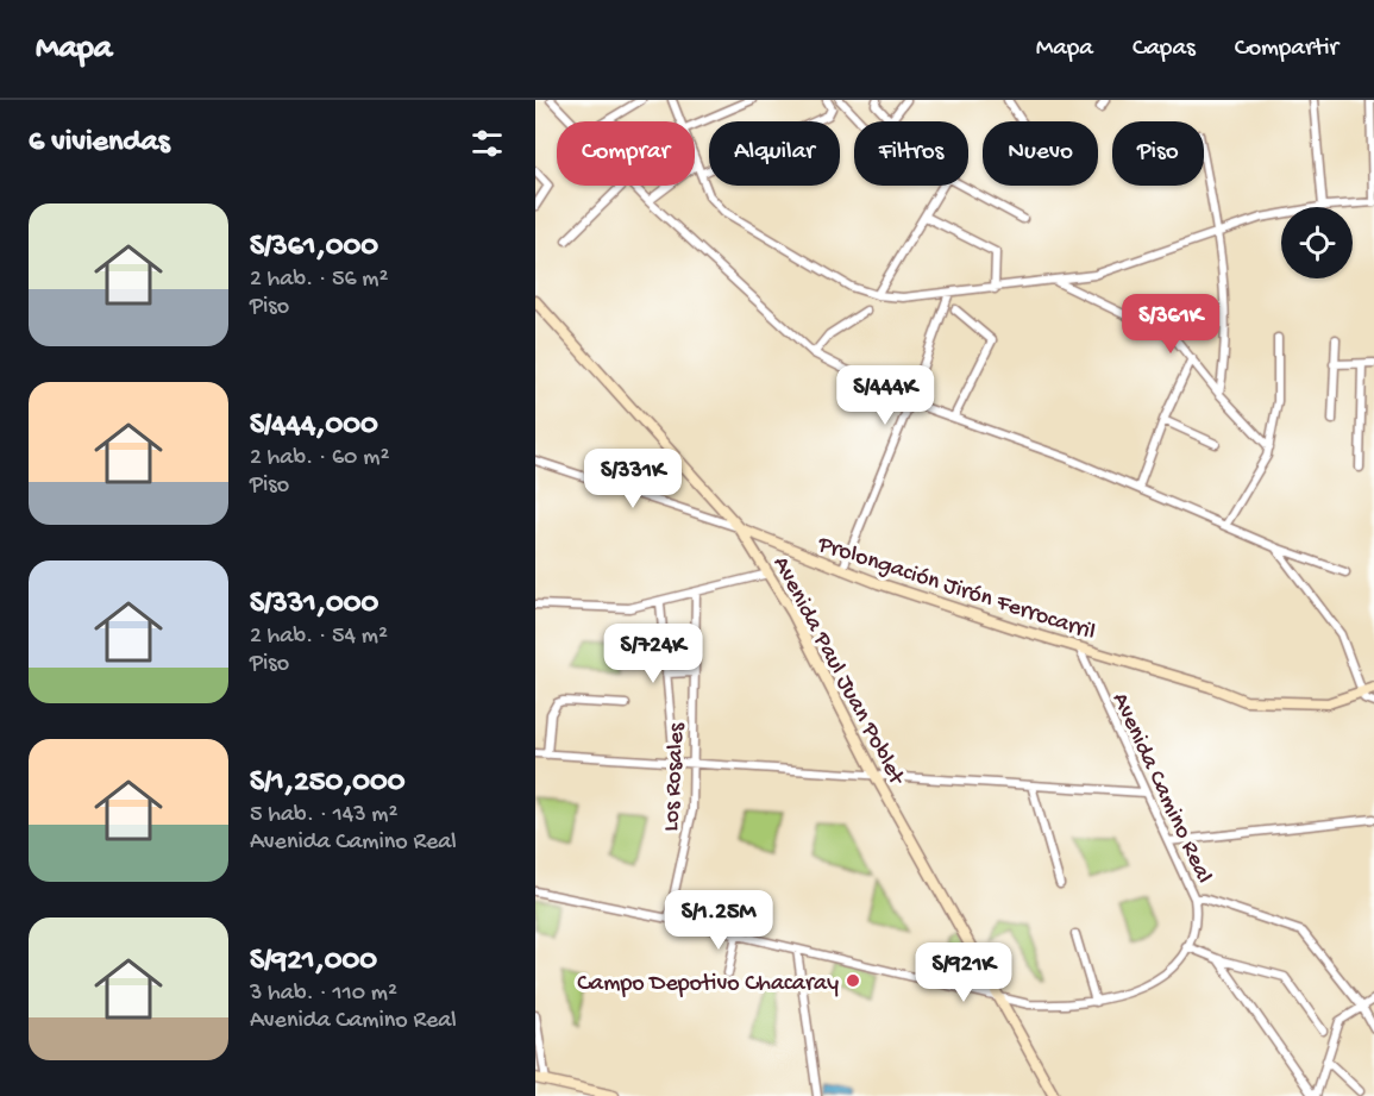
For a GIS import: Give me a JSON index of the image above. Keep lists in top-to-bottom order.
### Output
{
  "streets": {
    "street": [
      "Prolongación Jirón Ferrocarril",
      "Avenida Paul Juan Poblet",
      "Los Rosales",
      "Avenida Camino Real"
    ]
  },
  "crossings": [
    ["Prolongación Jirón Ferrocarril", "Avenida Paul Juan Poblet"],
    ["Prolongación Jirón Ferrocarril", "Avenida Camino Real"],
    ["Avenida Paul Juan Poblet", "Avenida Camino Real"],
    ["Los Rosales", "Avenida Camino Real"]
  ],
  "places": ["Campo Depotivo Chacaray"],
  "page": {
    "header": "Mapa",
    "nav": ["Mapa", "Capas", "Compartir"],
    "heading": "6 viviendas",
    "chip": [
      "Comprar",
      "Alquilar",
      "Filtros",
      "Nuevo",
      "Piso"
    ],
    "list": [
      {
        "name": "S/361,000",
        "note": "2 hab. · 56 m² · Piso"
      },
      {
        "name": "S/444,000",
        "note": "2 hab. · 60 m² · Piso"
      },
      {
        "name": "S/331,000",
        "note": "2 hab. · 54 m² · Piso"
      },
      {
        "name": "S/1,250,000",
        "note": "5 hab. · 143 m² · Avenida Camino Real"
      },
      {
        "name": "S/921,000",
        "note": "3 hab. · 110 m² · Avenida Camino Real"
      }
    ],
    "price": [
      "S/361K",
      "S/444K",
      "S/331K",
      "S/724K",
      "S/1.25M",
      "S/921K"
    ]
  }
}
